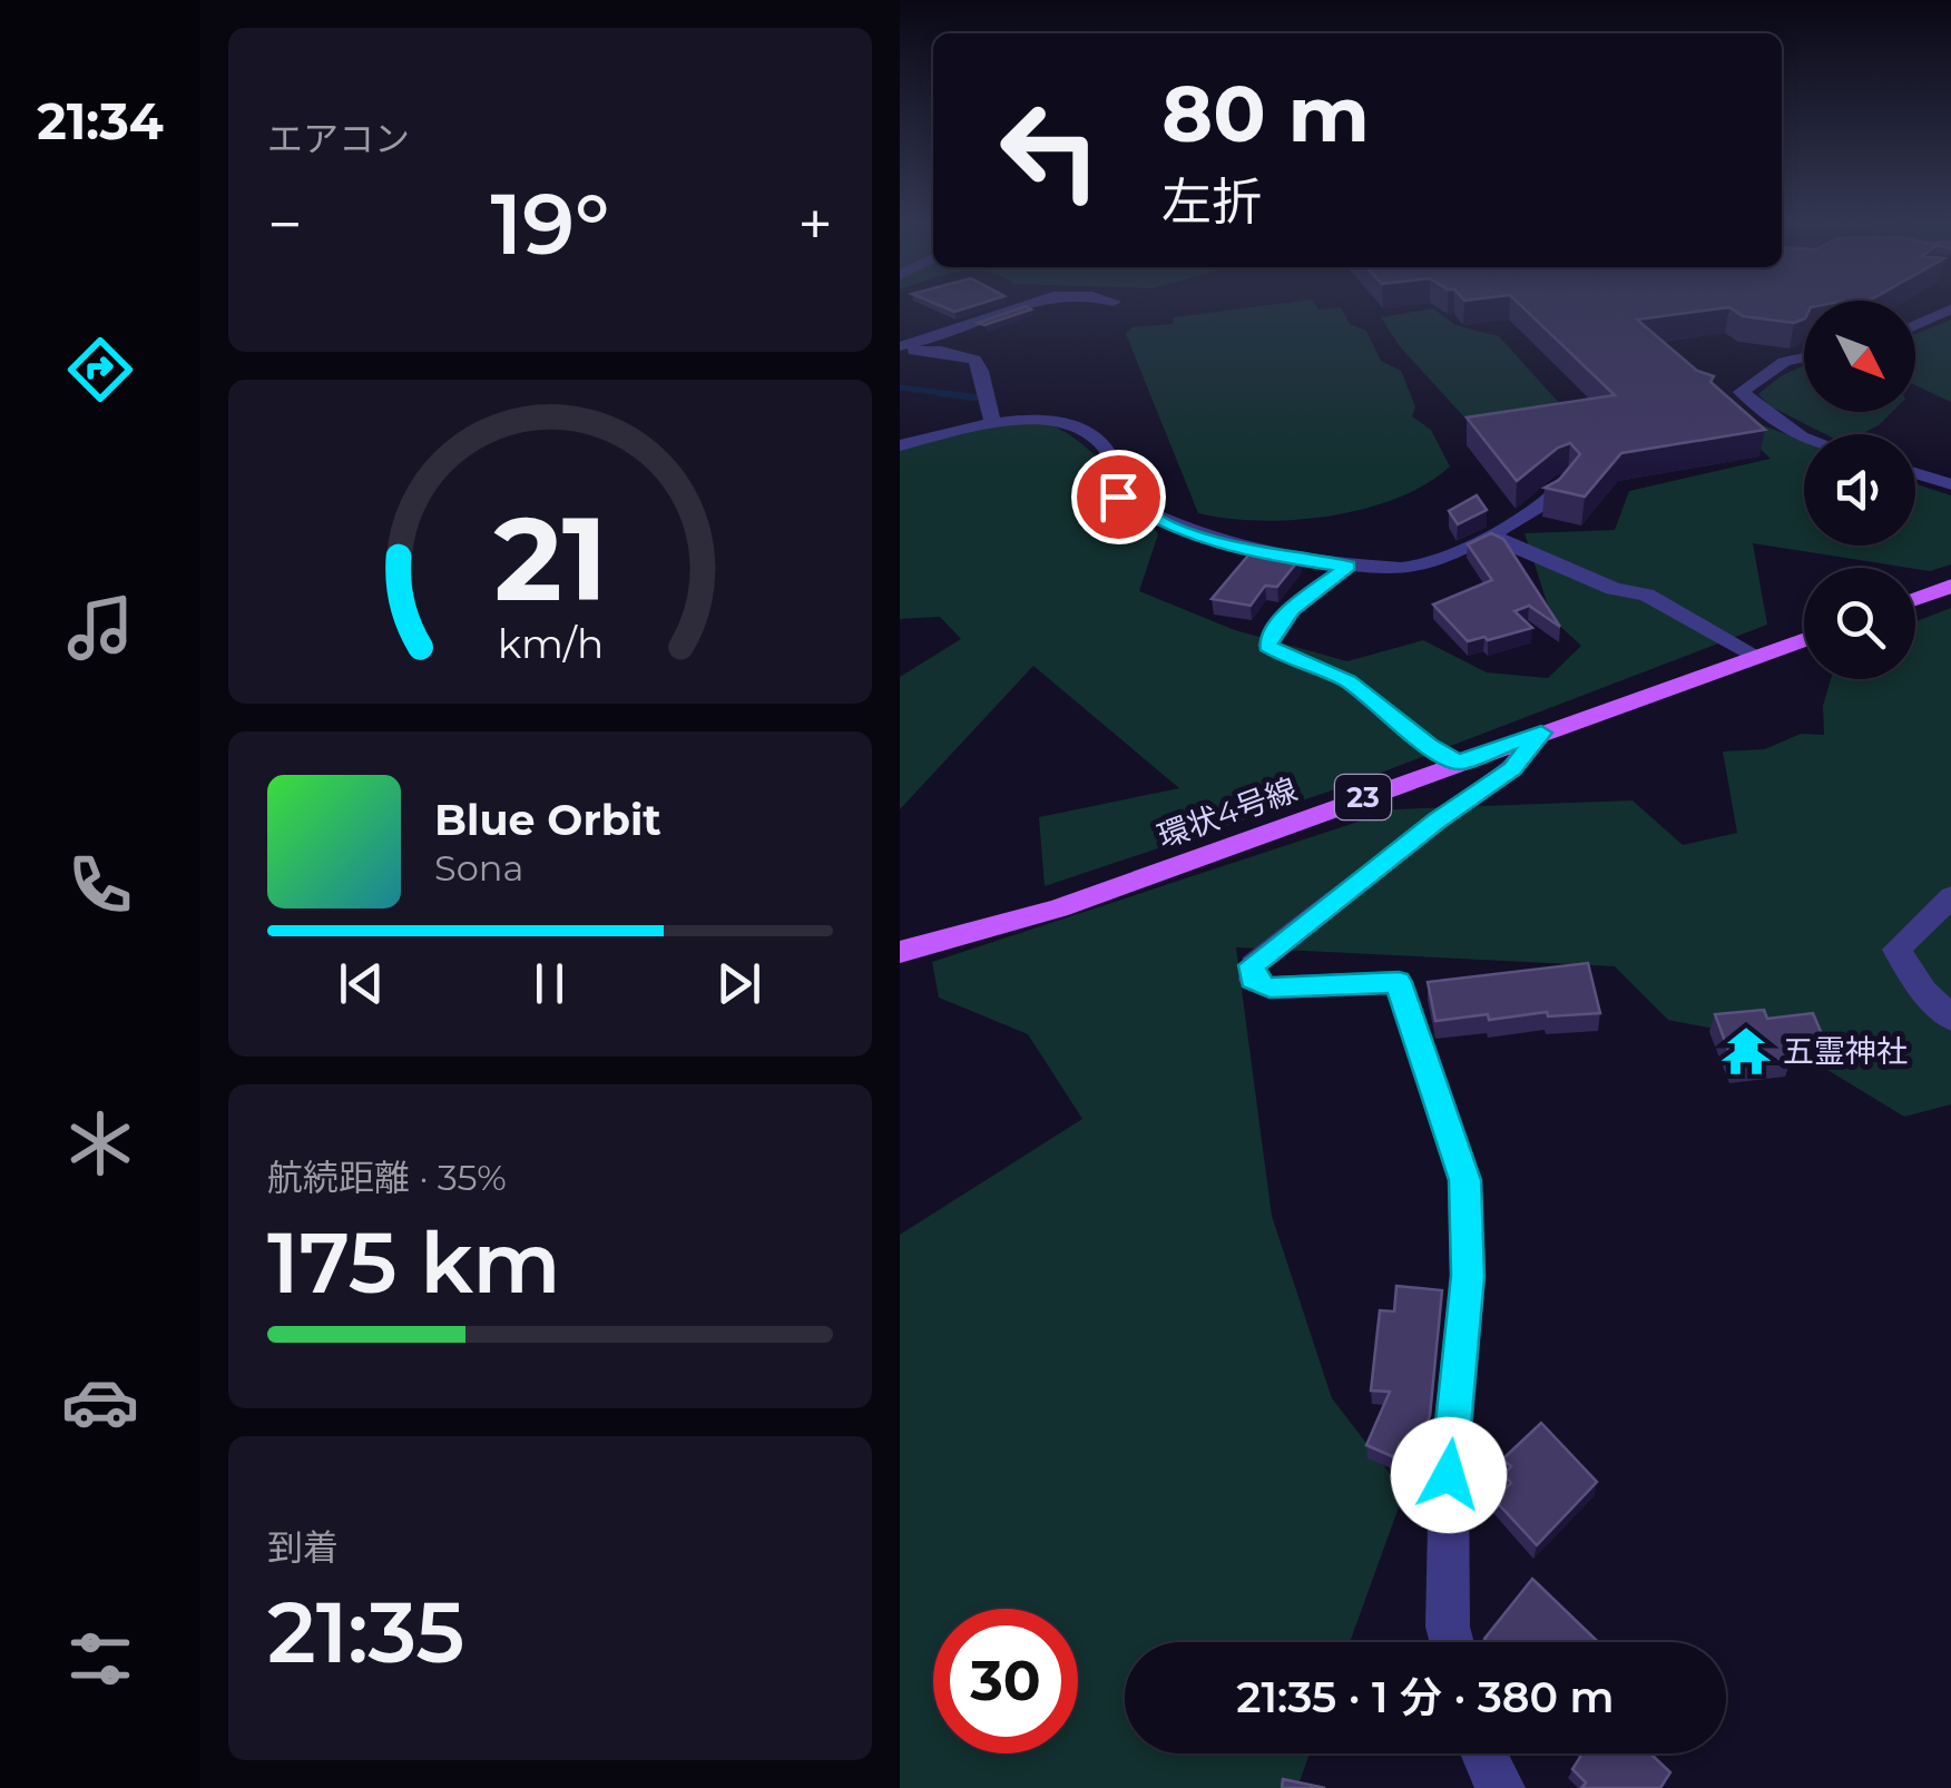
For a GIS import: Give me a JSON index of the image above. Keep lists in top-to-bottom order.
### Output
{
  "streets": {
    "main road": ["23", "環状4号線"]
  },
  "places": {
    "temple": ["五霊神社"]
  },
  "north": "bottom right",
  "page": {
    "tabs": "21:34",
    "tile": [
      "エアコン",
      ["航続距離 · 35%", "175 km"],
      ["到着", "21:35"]
    ],
    "turn": ["80 m", "左折"],
    "heat": ["−", "19°", "+"],
    "song": ["Blue Orbit", "Sona"],
    "limit": "30",
    "trip": "21:35 · 1 分 · 380 m",
    "gauge": ["21", "km/h"]
  }
}
